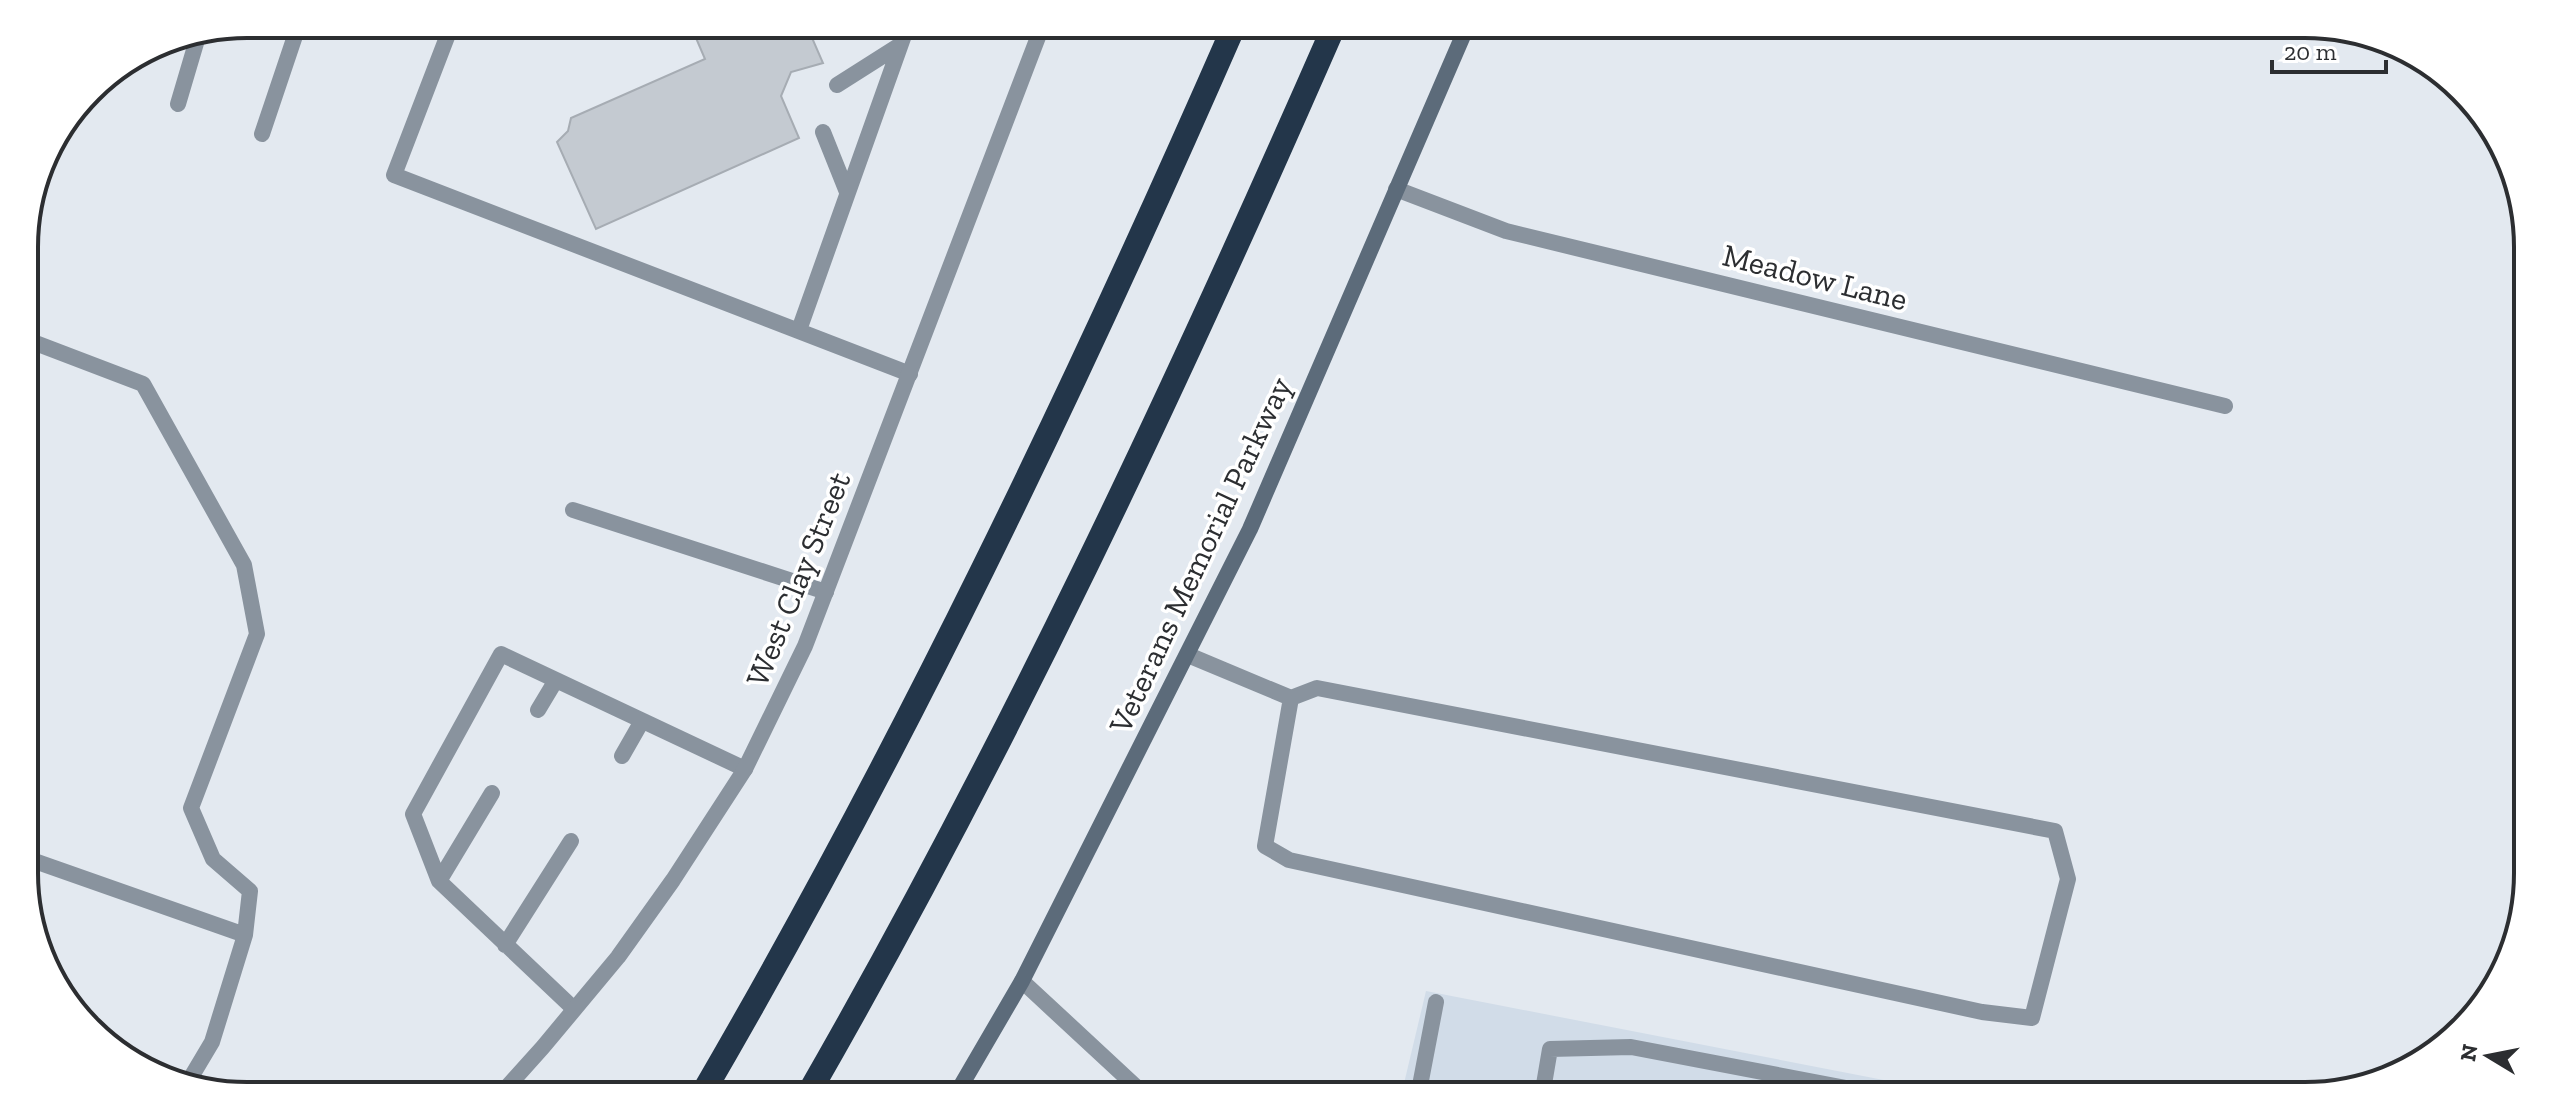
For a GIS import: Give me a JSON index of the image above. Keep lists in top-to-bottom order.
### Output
{
  "streets": {
    "main road": ["Veterans Memorial Parkway"],
    "street": ["Meadow Lane", "West Clay Street"]
  },
  "crossings": [
    ["Meadow Lane", "Veterans Memorial Parkway"]
  ],
  "scale_bar": "20 m",
  "north": "left"
}
